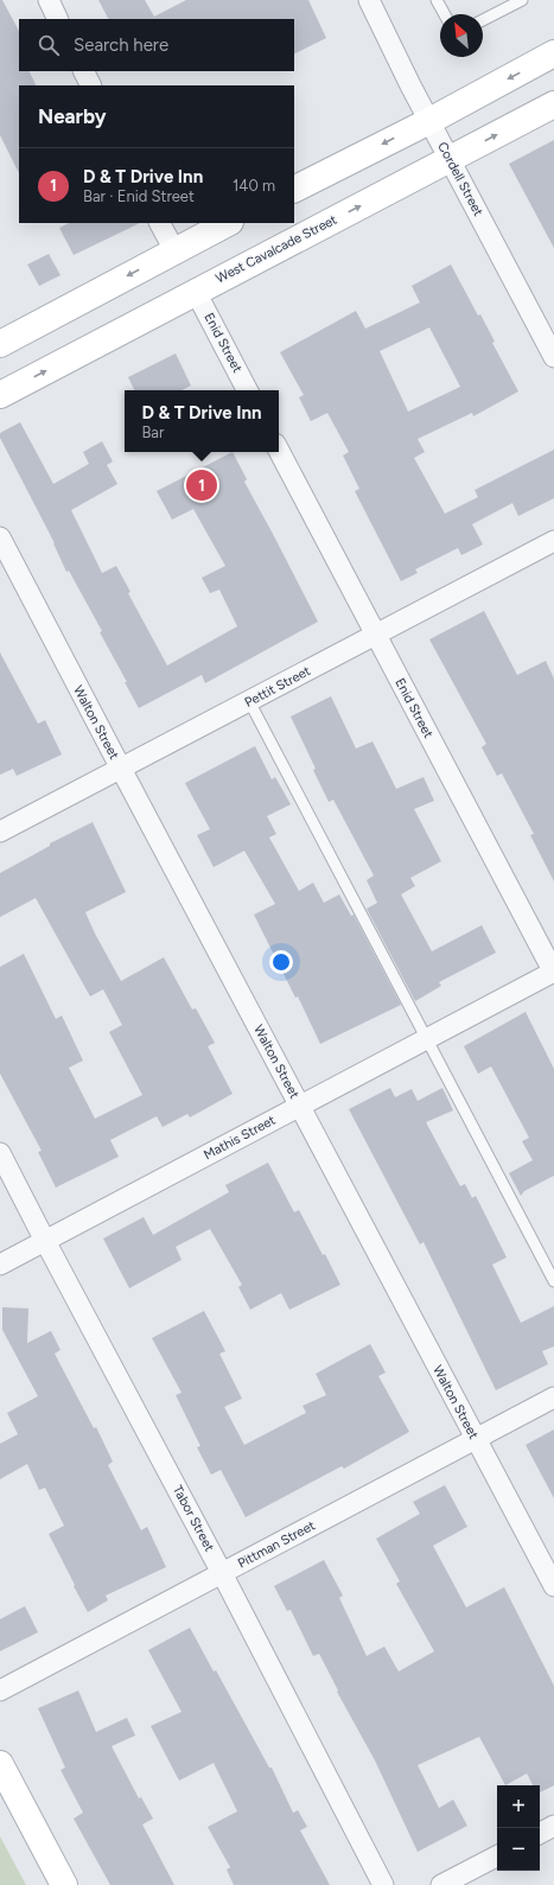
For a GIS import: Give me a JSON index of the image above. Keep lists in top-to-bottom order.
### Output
{
  "streets": {
    "main road": ["West Cavalcade Street"],
    "street": [
      "Cordell Street",
      "Enid Street",
      "Pettit Street",
      "Walton Street",
      "Mathis Street",
      "Tabor Street",
      "Pittman Street"
    ]
  },
  "crossings": [
    ["Cordell Street", "West Cavalcade Street"],
    ["West Cavalcade Street", "Enid Street"],
    ["Enid Street", "Pettit Street"],
    ["Enid Street", "Mathis Street"],
    ["Pettit Street", "Walton Street"],
    ["Walton Street", "Mathis Street"],
    ["Walton Street", "Pittman Street"],
    ["Mathis Street", "Tabor Street"],
    ["Tabor Street", "Pittman Street"]
  ],
  "north": "top left",
  "page": {
    "search": "Search here",
    "heading": "Nearby",
    "list": [
      {
        "mark": "1",
        "name": "D & T Drive Inn",
        "note": "Bar · Enid Street",
        "value": "140 m"
      }
    ],
    "popup": ["D & T Drive Inn", "Bar"],
    "pins": "1",
    "map_buttons": ["+", "−"]
  }
}
